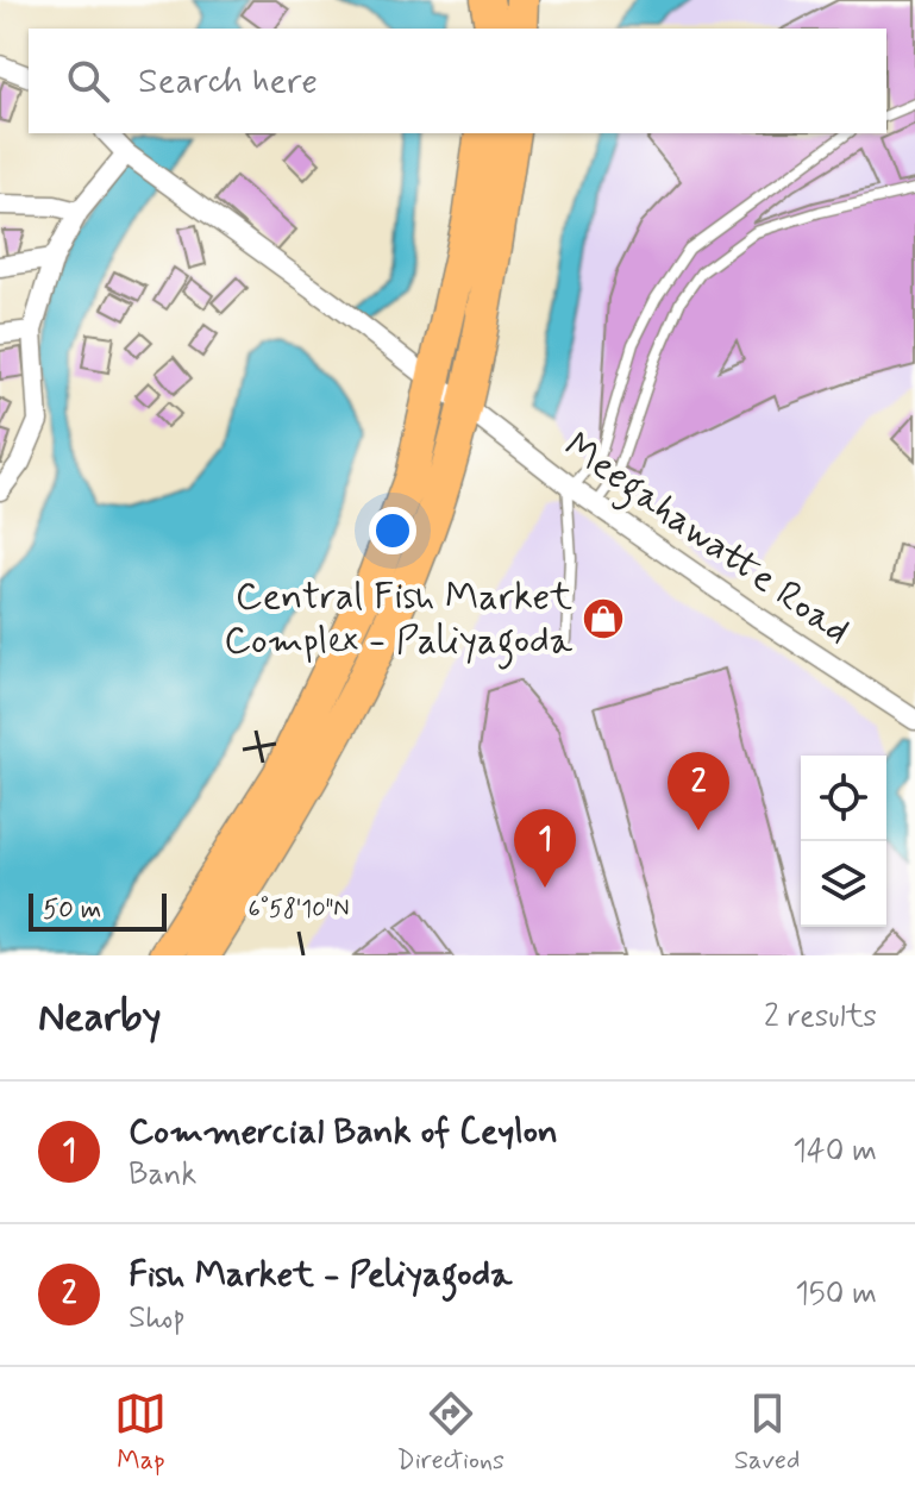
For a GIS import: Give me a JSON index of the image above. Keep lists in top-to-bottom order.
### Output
{
  "streets": {
    "street": ["Meegahawatte Road"]
  },
  "places": {
    "shop": ["Central Fish Market Complex - Paliyagoda"]
  },
  "scale_bar": "50 m",
  "page": {
    "search": "Search here",
    "pins": ["2", "1"],
    "scale": "50 m",
    "heading": ["Nearby", "2 results"],
    "list": [
      {
        "mark": "1",
        "name": "Commercial Bank of Ceylon",
        "note": "Bank",
        "value": "140 m"
      },
      {
        "mark": "2",
        "name": "Fish Market - Peliyagoda",
        "note": "Shop",
        "value": "150 m"
      }
    ],
    "nav": ["Map", "Directions", "Saved"]
  },
  "coordinates": ["6°58'10\"N"]
}
